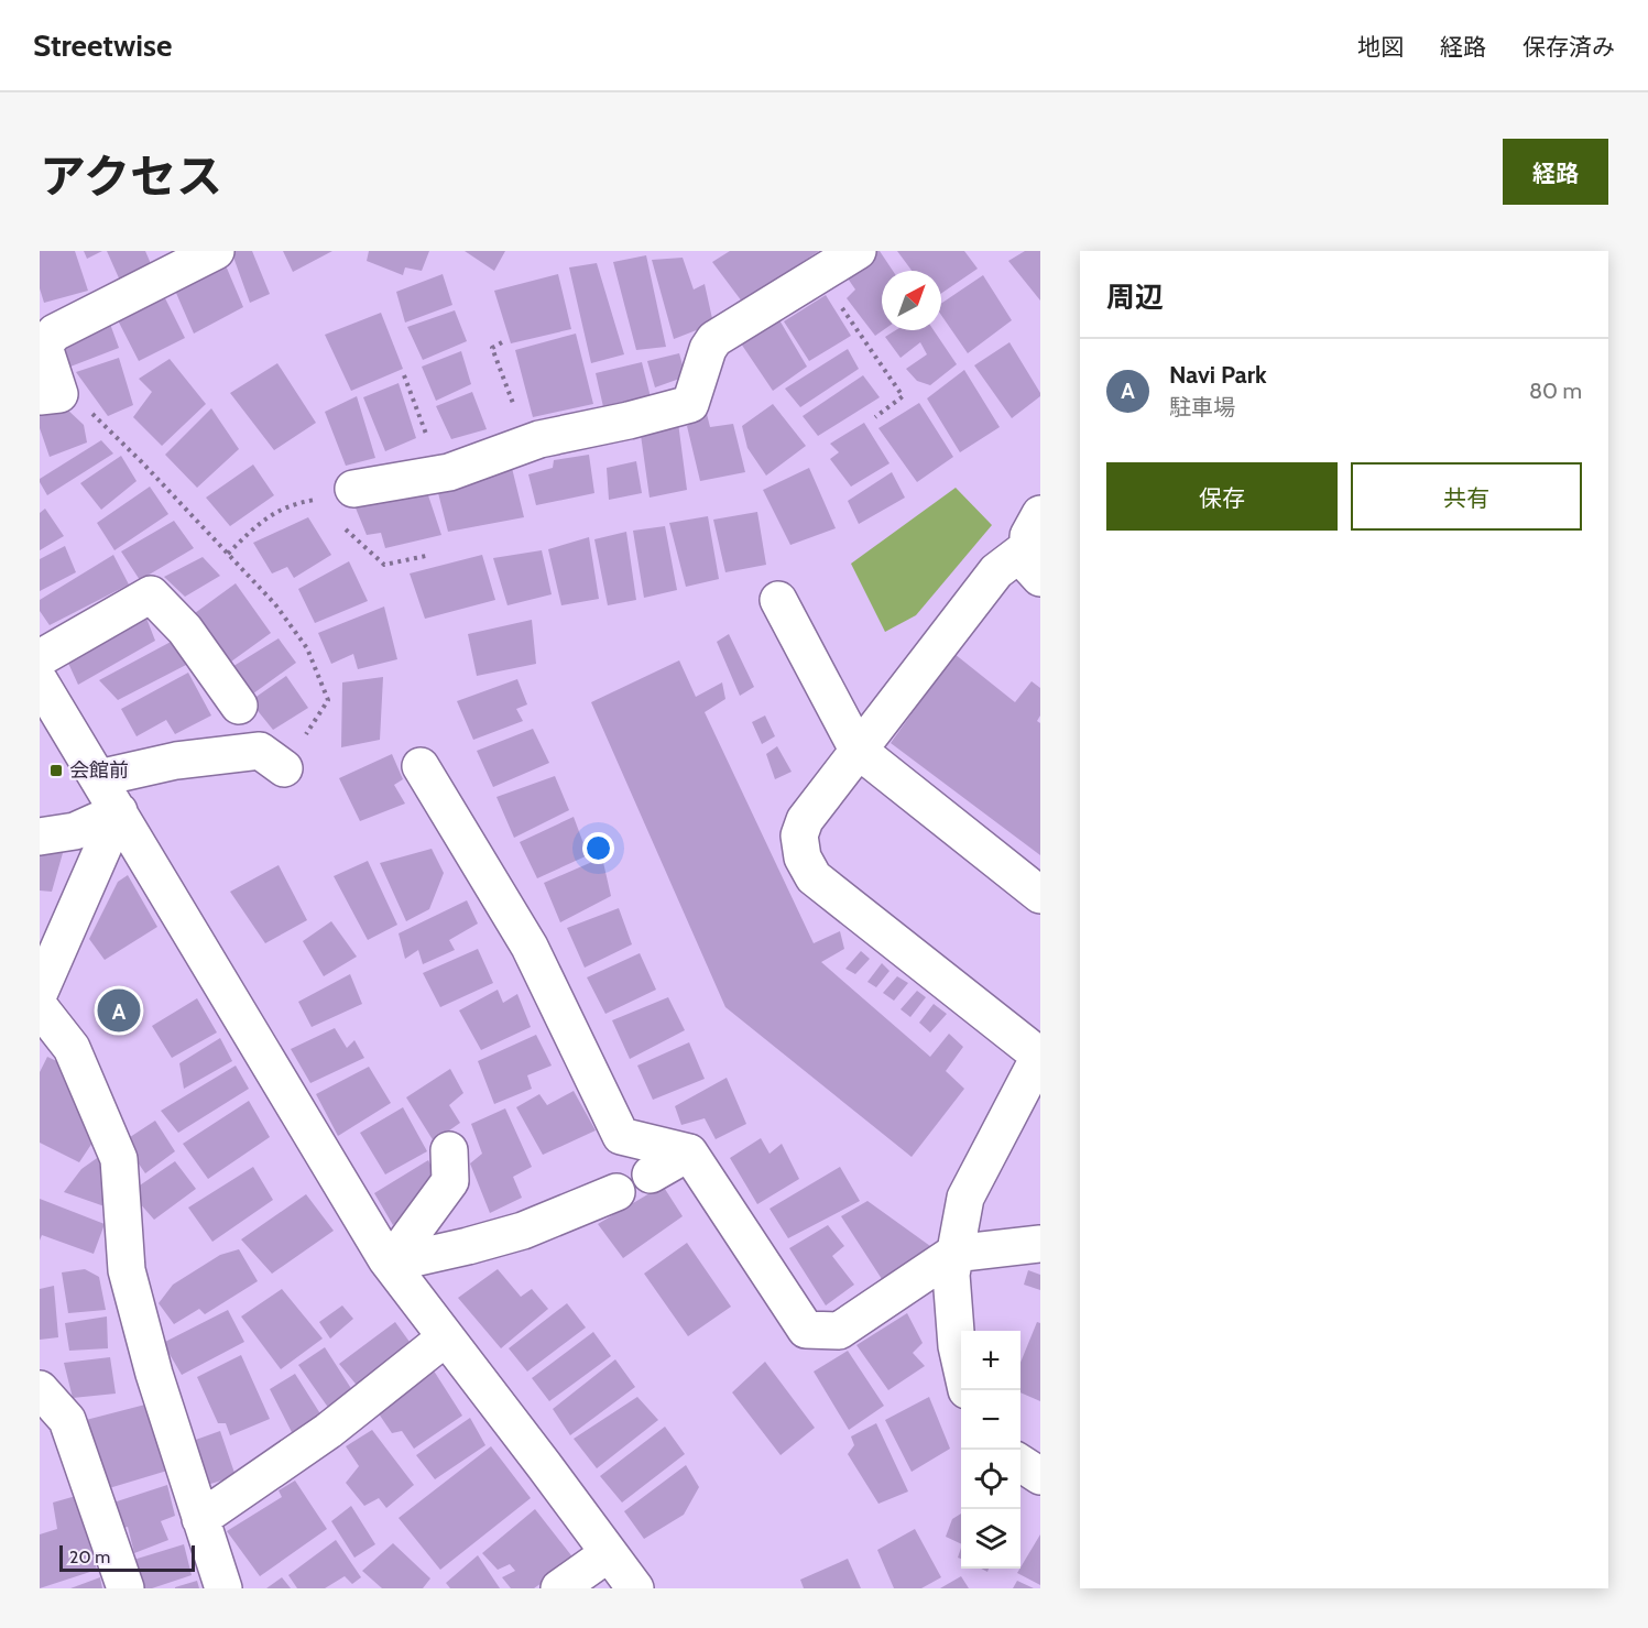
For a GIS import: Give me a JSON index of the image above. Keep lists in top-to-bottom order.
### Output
{
  "places": {
    "transit": ["会館前"]
  },
  "scale_bar": "20 m",
  "north": "top right",
  "page": {
    "header": "Streetwise",
    "nav": ["地図", "経路", "保存済み"],
    "title": "アクセス",
    "buttons": [
      "経路",
      ["保存", "共有"]
    ],
    "heading": "周辺",
    "list": [
      {
        "mark": "A",
        "name": "Navi Park",
        "note": "駐車場",
        "value": "80 m"
      }
    ],
    "pins": "A",
    "map_buttons": ["+", "−"],
    "scale": "20 m"
  }
}
